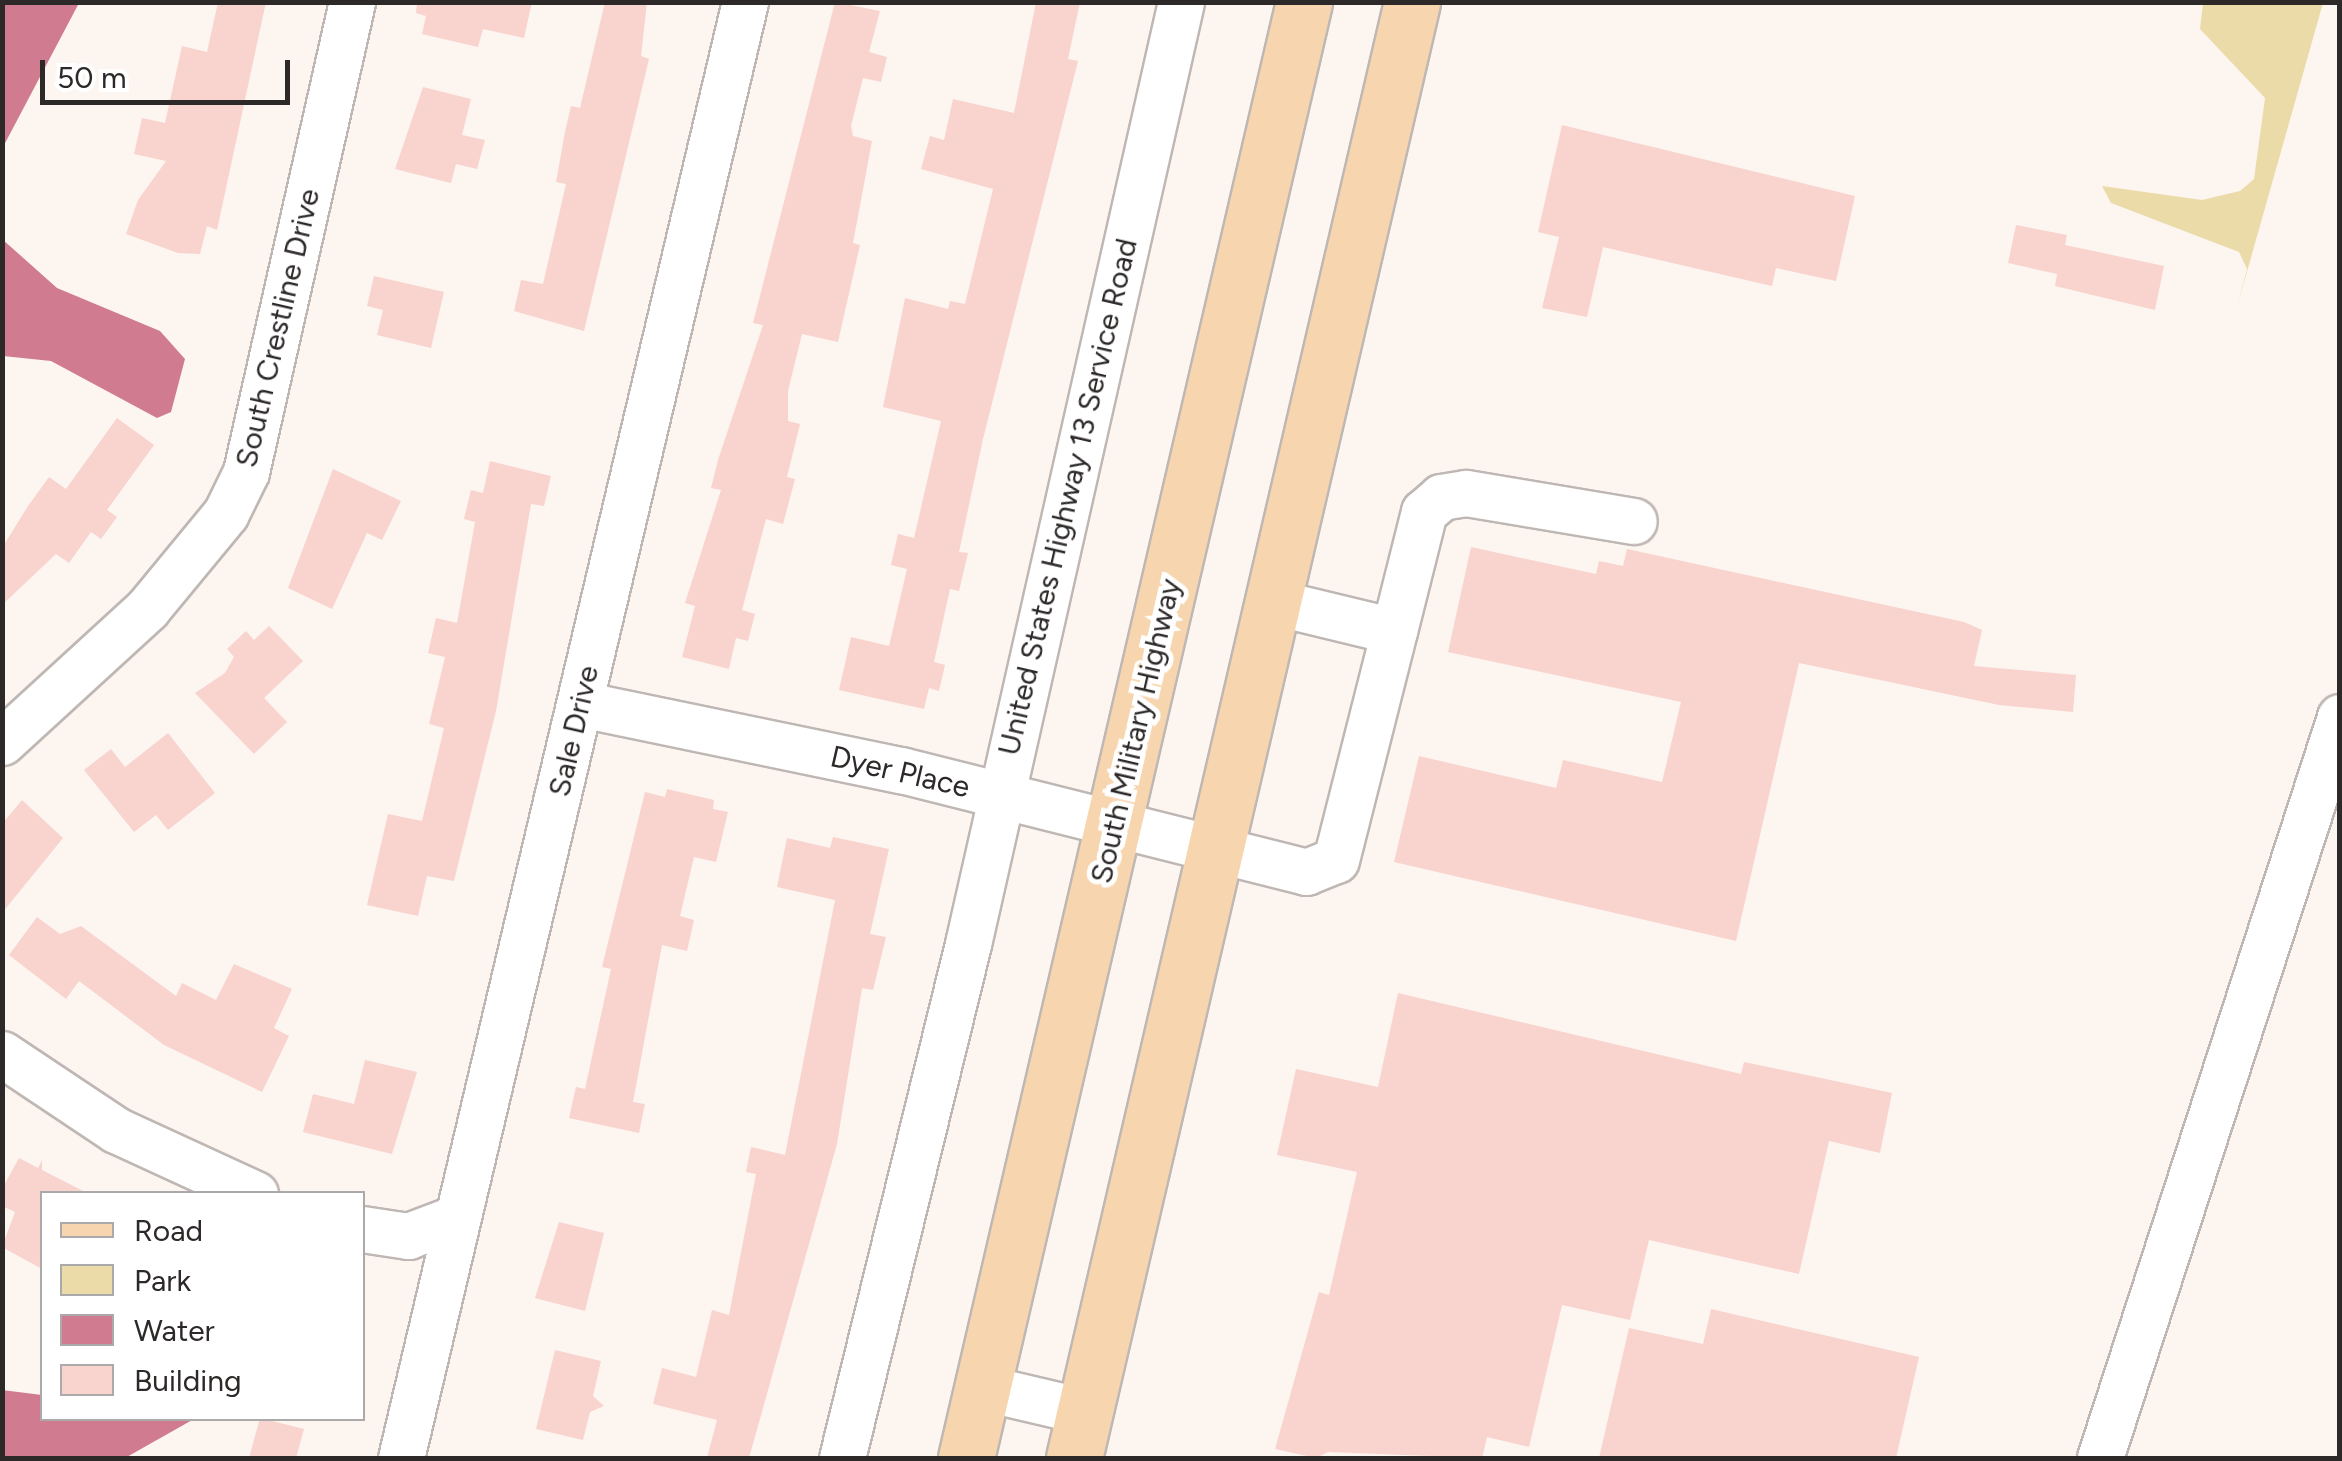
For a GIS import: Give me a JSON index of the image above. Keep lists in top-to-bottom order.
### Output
{
  "streets": {
    "main road": ["South Military Highway"],
    "street": [
      "South Crestline Drive",
      "United States Highway 13 Service Road",
      "Sale Drive",
      "Dyer Place"
    ]
  },
  "crossings": [
    ["United States Highway 13 Service Road", "Dyer Place"],
    ["Sale Drive", "Dyer Place"],
    ["South Military Highway", "Dyer Place"]
  ],
  "legend": [
    "Road",
    "Park",
    "Water",
    "Building"
  ],
  "scale_bar": "50 m"
}
